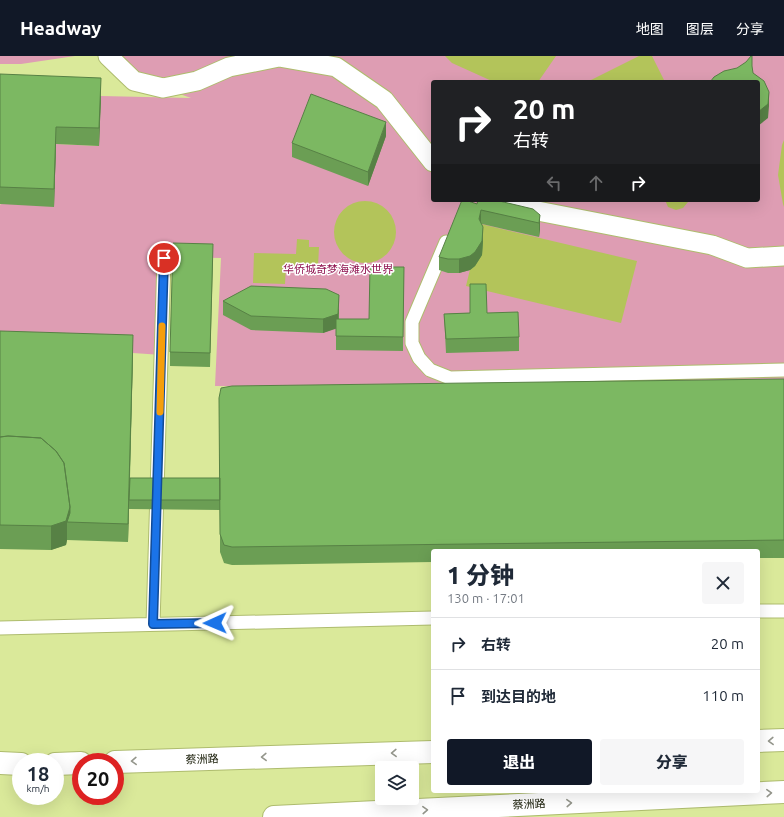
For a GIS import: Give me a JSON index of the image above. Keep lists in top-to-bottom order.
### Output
{
  "streets": {
    "main road": ["蔡洲路"]
  },
  "parks": ["华侨城奇梦海滩水世界"],
  "page": {
    "header": "Headway",
    "nav": ["地图", "图层", "分享"],
    "turn": ["20 m", "右转"],
    "heading": ["1 分钟", "130 m · 17:01"],
    "list": [
      {
        "name": "右转",
        "value": "20 m"
      },
      {
        "name": "到达目的地",
        "value": "110 m"
      }
    ],
    "buttons": ["退出", "分享"],
    "speed": "18 km/h",
    "limit": "20"
  }
}
